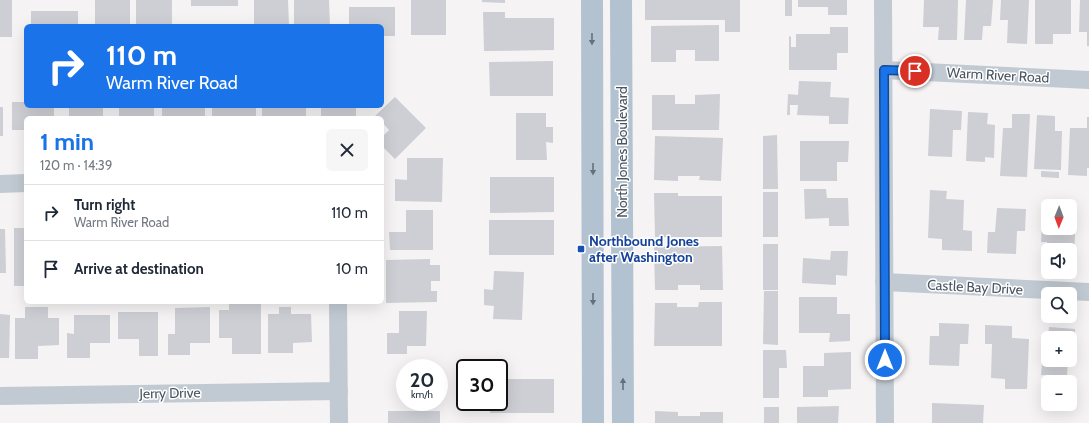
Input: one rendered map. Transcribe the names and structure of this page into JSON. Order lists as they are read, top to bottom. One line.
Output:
{"streets":{"main road":["North Jones Boulevard"],"street":["Warm River Road","Castle Bay Drive","Jerry Drive"]},"places":{"transit":["Northbound Jones after Washington"]},"north":"bottom","page":{"turn":["110 m","Warm River Road"],"heading":["1 min","120 m · 14:39"],"list":[{"name":"Turn right","note":"Warm River Road","value":"110 m"},{"name":"Arrive at destination","value":"10 m"}],"map_buttons":["+","−"],"speed":"20 km/h","limit":"30"}}
